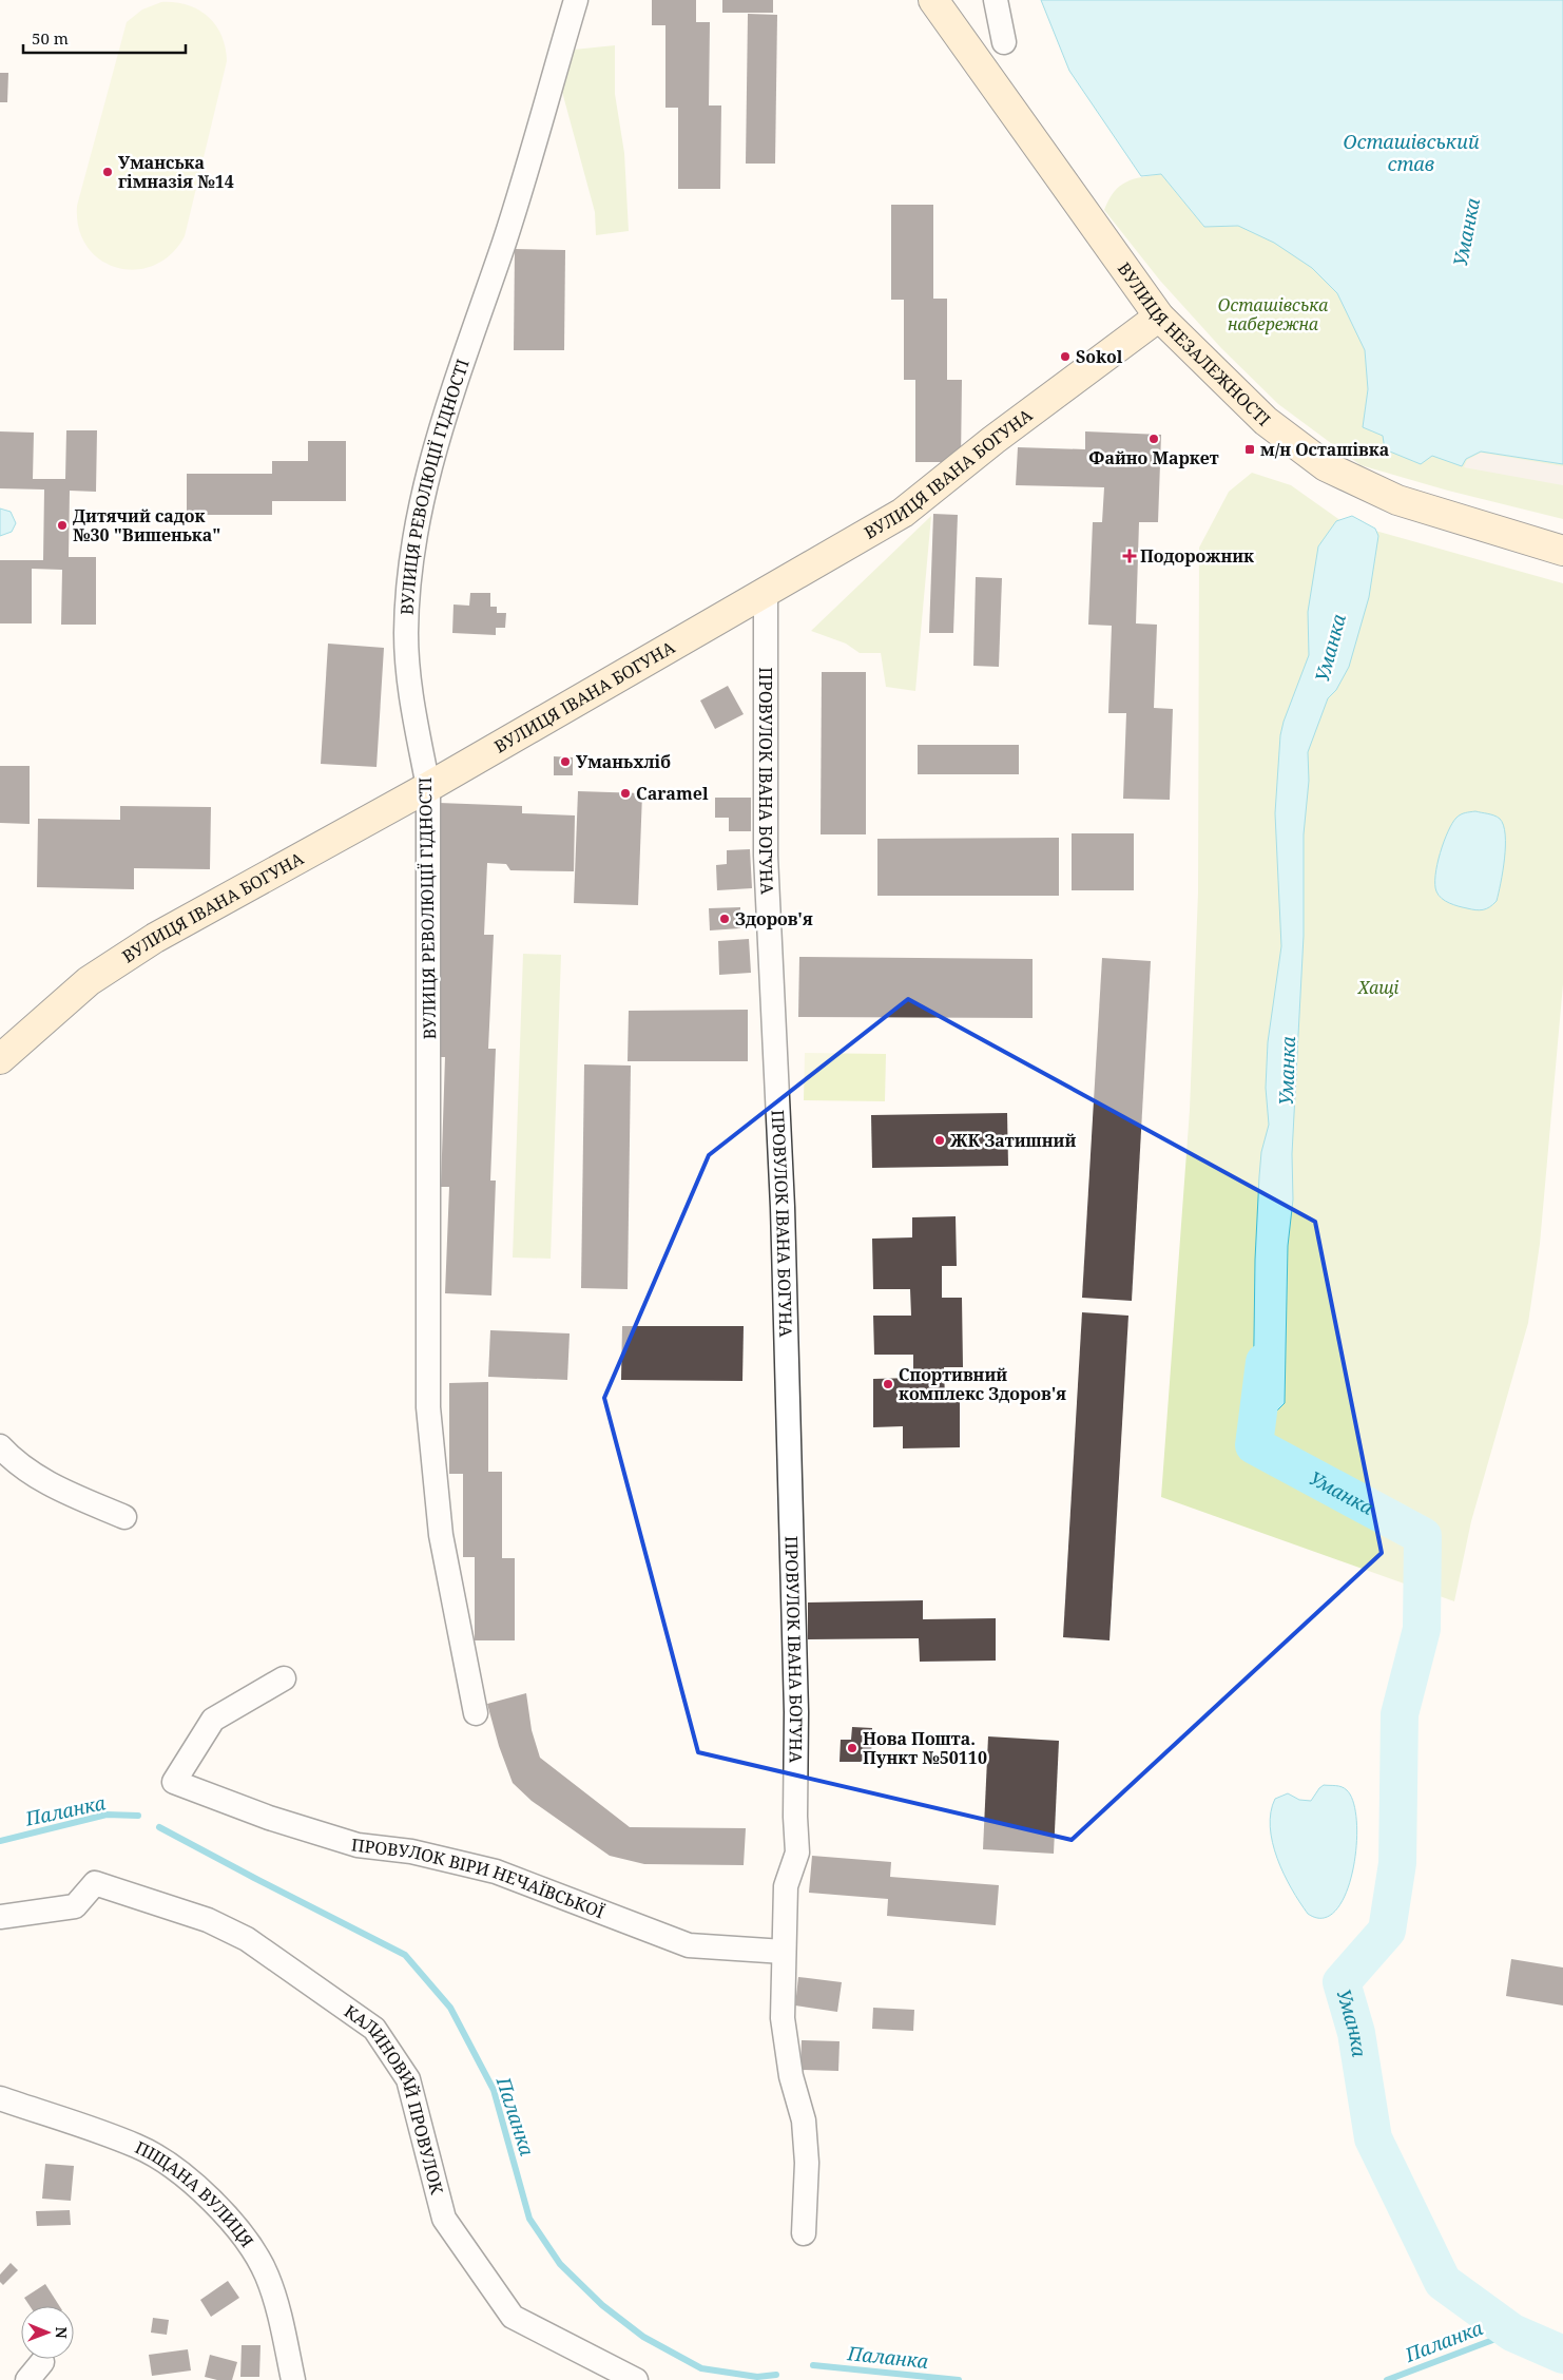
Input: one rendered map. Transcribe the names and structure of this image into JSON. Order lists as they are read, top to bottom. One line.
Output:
{"streets":{"main road":["ВУЛИЦЯ НЕЗАЛЕЖНОСТІ","ВУЛИЦЯ ІВАНА БОГУНА"],"street":["ВУЛИЦЯ РЕВОЛЮЦІЇ ГІДНОСТІ","ПРОВУЛОК ІВАНА БОГУНА","ПРОВУЛОК ВІРИ НЕЧАЇВСЬКОЇ","КАЛИНОВИЙ ПРОВУЛОК","ПІЩАНА ВУЛИЦЯ"]},"crossings":[["ВУЛИЦЯ НЕЗАЛЕЖНОСТІ","ВУЛИЦЯ ІВАНА БОГУНА"],["ВУЛИЦЯ ІВАНА БОГУНА","ВУЛИЦЯ РЕВОЛЮЦІЇ ГІДНОСТІ"],["ВУЛИЦЯ ІВАНА БОГУНА","ПРОВУЛОК ІВАНА БОГУНА"],["ПРОВУЛОК ІВАНА БОГУНА","ПРОВУЛОК ВІРИ НЕЧАЇВСЬКОЇ"]],"water":["Осташівський став","Уманка","Паланка"],"parks":["Осташівська набережна","Хащі"],"places":{"other":["Уманська гімназія №14","Sokol","Файно Маркет","Дитячий садок №30 \"Вишенька\"","Уманьхліб","Caramel","Здоров'я","ЖК Затишний","Спортивний комплекс Здоров'я","Нова Пошта. Пункт №50110"],"transit":["м/н Осташівка"],"health":["Подорожник"]},"scale_bar":"50 m","north":"right"}
